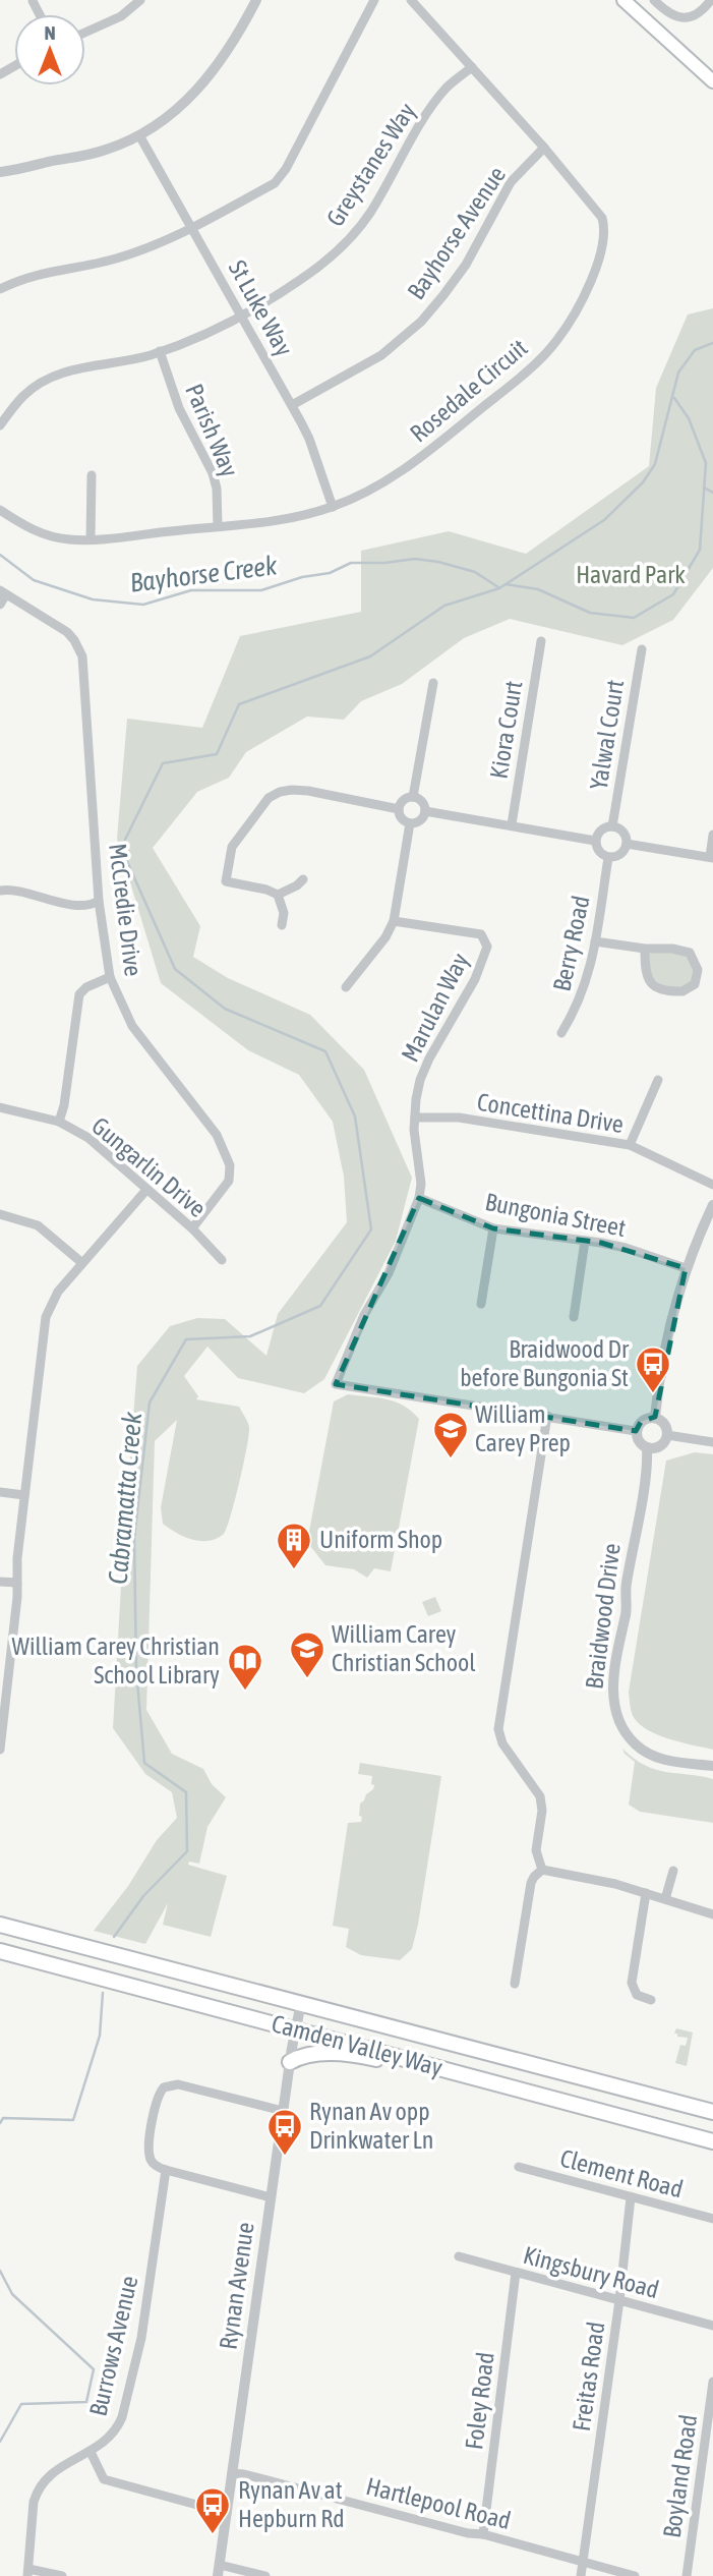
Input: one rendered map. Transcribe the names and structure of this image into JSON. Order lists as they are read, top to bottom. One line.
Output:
{"streets":{"main road":["Camden Valley Way"],"street":["Greystanes Way","Bayhorse Avenue","St Luke Way","Rosedale Circuit","Parish Way","Kiora Court","Yalwal Court","McCredie Drive","Berry Road","Marulan Way","Concettina Drive","Gungarlin Drive","Bungonia Street","Braidwood Drive","Clement Road","Kingsbury Road","Rynan Avenue","Burrows Avenue","Freitas Road","Foley Road","Boyland Road","Hartlepool Road"]},"crossings":[["Greystanes Way","St Luke Way"],["Greystanes Way","Rosedale Circuit"],["Greystanes Way","Parish Way"],["Bayhorse Avenue","St Luke Way"],["Bayhorse Avenue","Rosedale Circuit"],["St Luke Way","Rosedale Circuit"],["Rosedale Circuit","Parish Way"],["Yalwal Court","Berry Road"],["McCredie Drive","Gungarlin Drive"],["Marulan Way","Concettina Drive"],["Marulan Way","Bungonia Street"],["Camden Valley Way","Rynan Avenue"],["Clement Road","Freitas Road"],["Kingsbury Road","Freitas Road"],["Kingsbury Road","Foley Road"],["Rynan Avenue","Hartlepool Road"],["Freitas Road","Hartlepool Road"],["Foley Road","Hartlepool Road"]],"water":["Bayhorse Creek","Cabramatta Creek"],"parks":["Havard Park"],"places":{"bus stop":["Braidwood Dr before Bungonia St","Rynan Av opp Drinkwater Ln","Rynan Av at Hepburn Rd"],"school or university":["William Carey Prep","William Carey Christian School"],"building":["Uniform Shop"],"library":["William Carey Christian School Library"]},"north":"top"}
